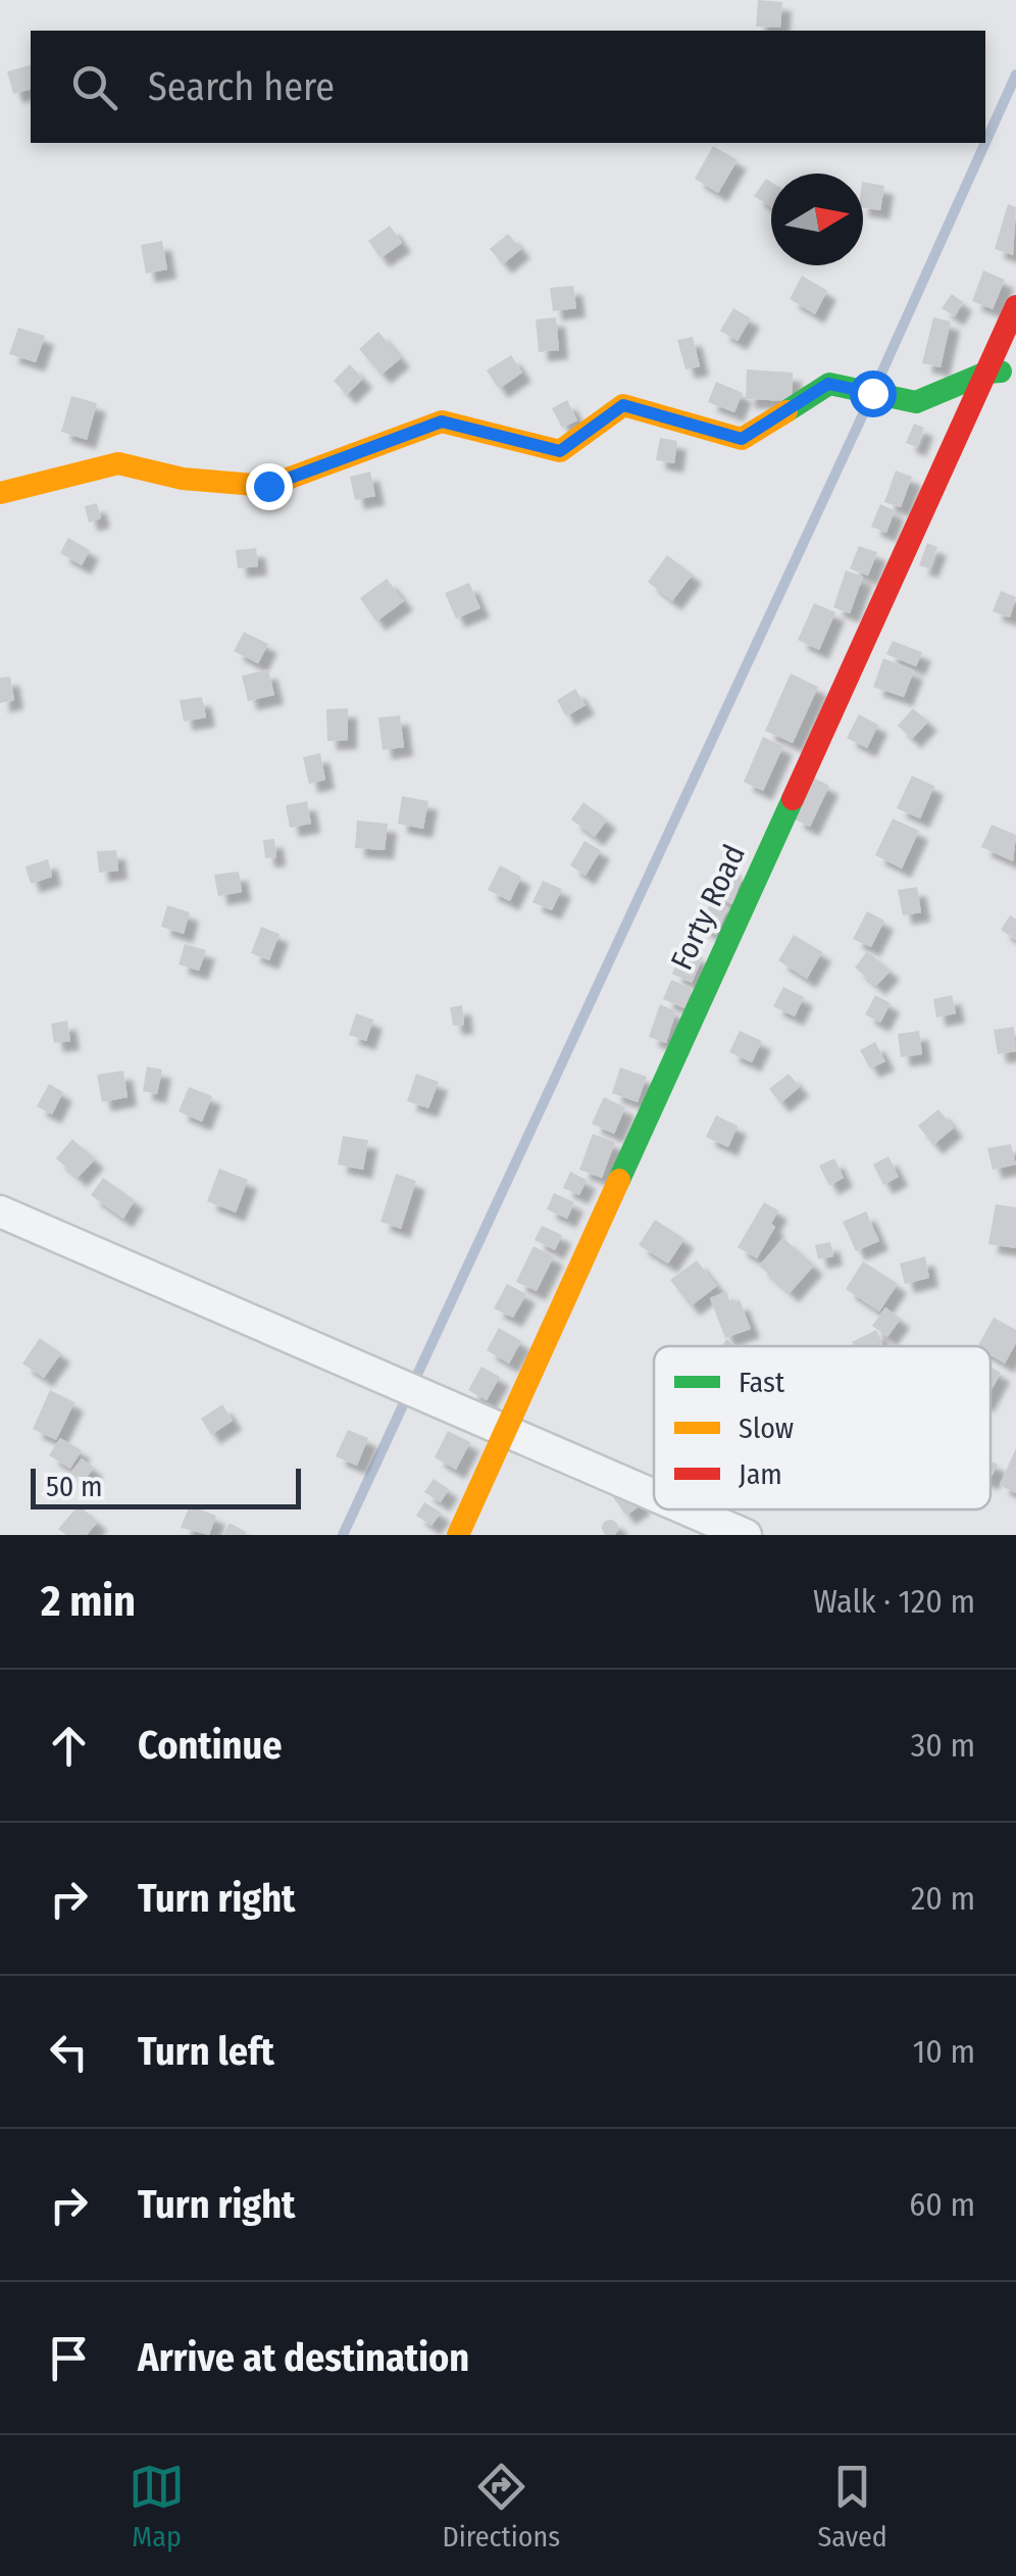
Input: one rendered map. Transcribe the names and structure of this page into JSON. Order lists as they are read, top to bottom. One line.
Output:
{"streets":{"street":["Forty Road"]},"legend":["Fast","Slow","Jam"],"scale_bar":"50 m","north":"right","page":{"search":"Search here","scale":"50 m","heading":["2 min","Walk · 120 m"],"list":[["Continue","30 m"],["Turn right","20 m"],["Turn left","10 m"],["Turn right","60 m"],"Arrive at destination"],"nav":["Map","Directions","Saved"]}}
